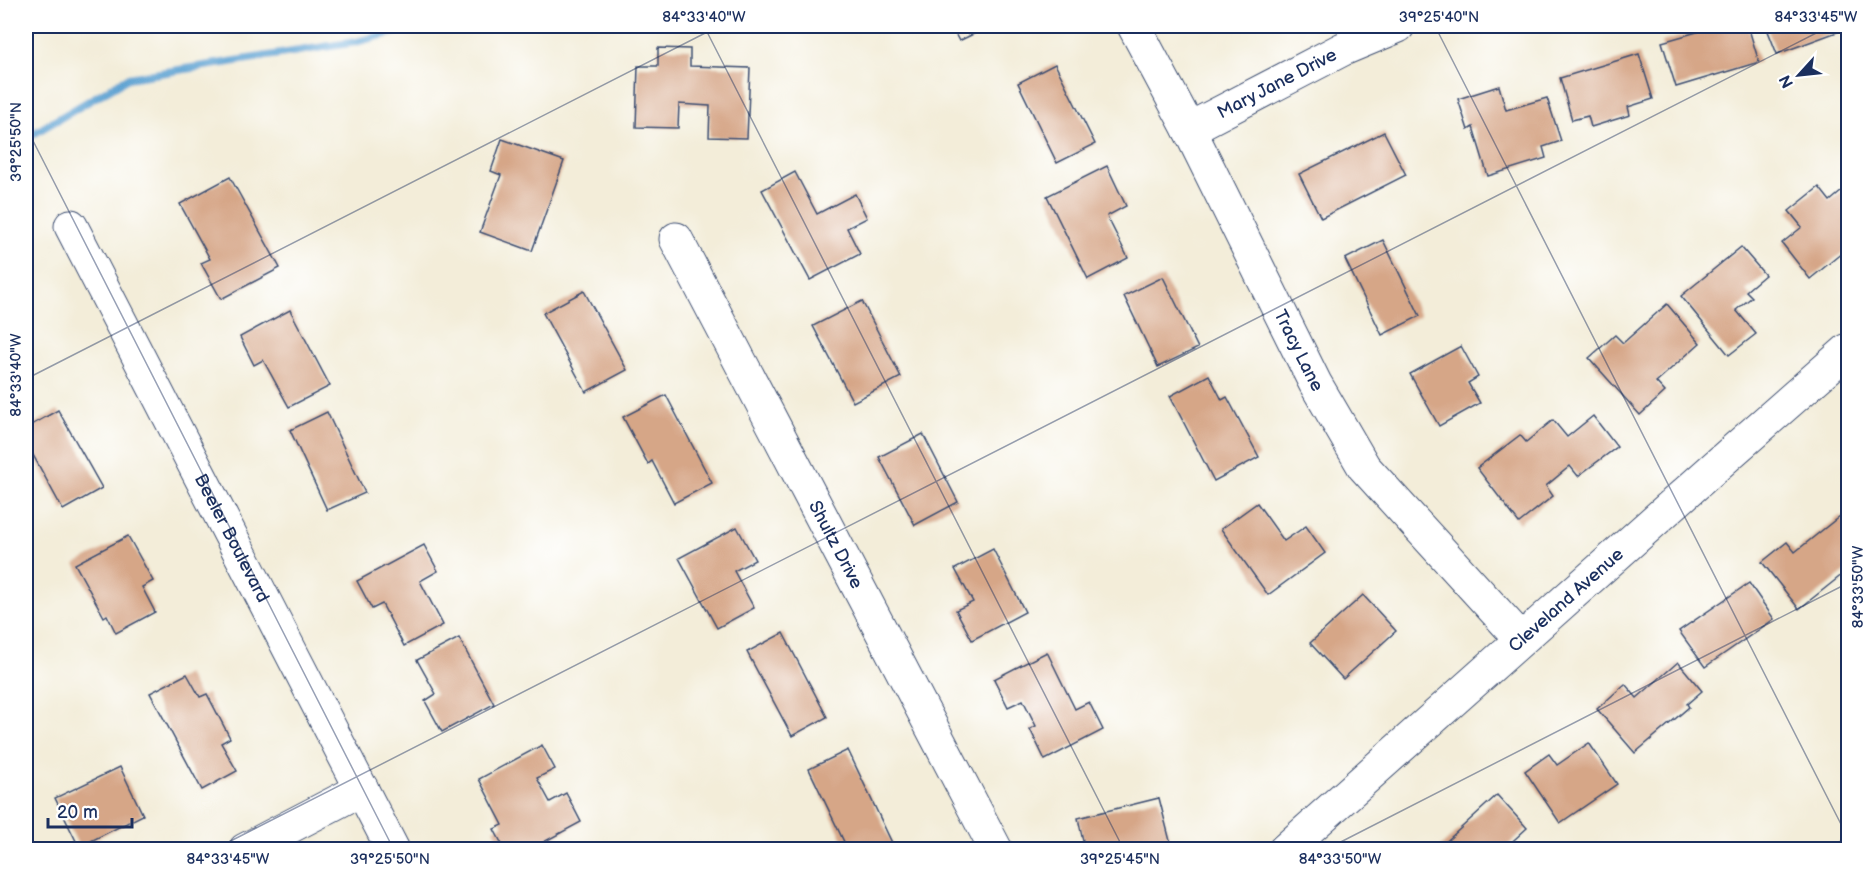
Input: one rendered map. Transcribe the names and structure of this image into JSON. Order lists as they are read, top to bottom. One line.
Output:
{"streets":{"street":["Mary Jane Drive","Tracy Lane","Beeler Boulevard","Shultz Drive","Cleveland Avenue"]},"crossings":[["Mary Jane Drive","Tracy Lane"],["Tracy Lane","Cleveland Avenue"]],"scale_bar":"20 m","north":"bottom left","coordinates":["84°33'40\"W","39°25'40\"N","84°33'45\"W","39°25'50\"N","84°33'50\"W","39°25'45\"N"]}
